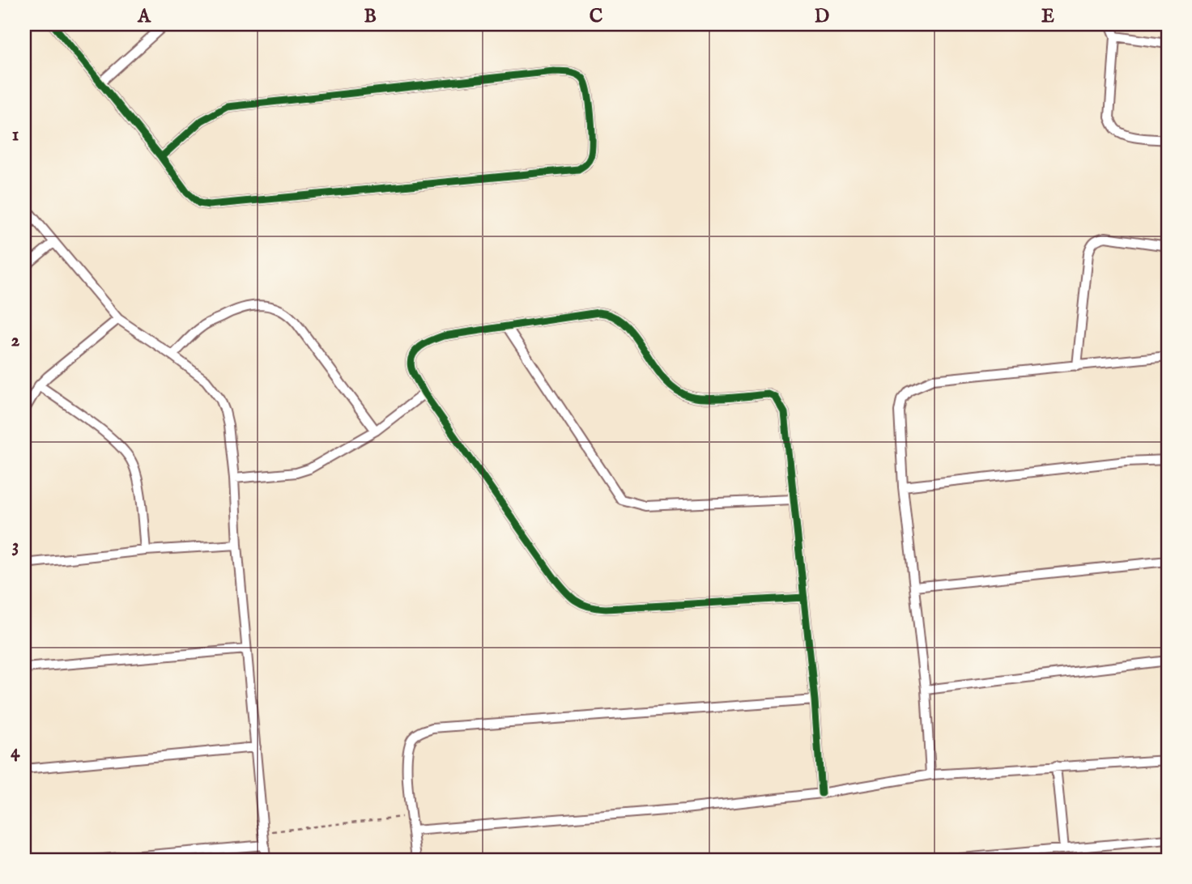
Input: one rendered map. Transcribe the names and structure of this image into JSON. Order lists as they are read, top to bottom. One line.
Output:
{"grid":{"columns":["A","B","C","D","E"],"rows":["1","2","3","4"]}}
